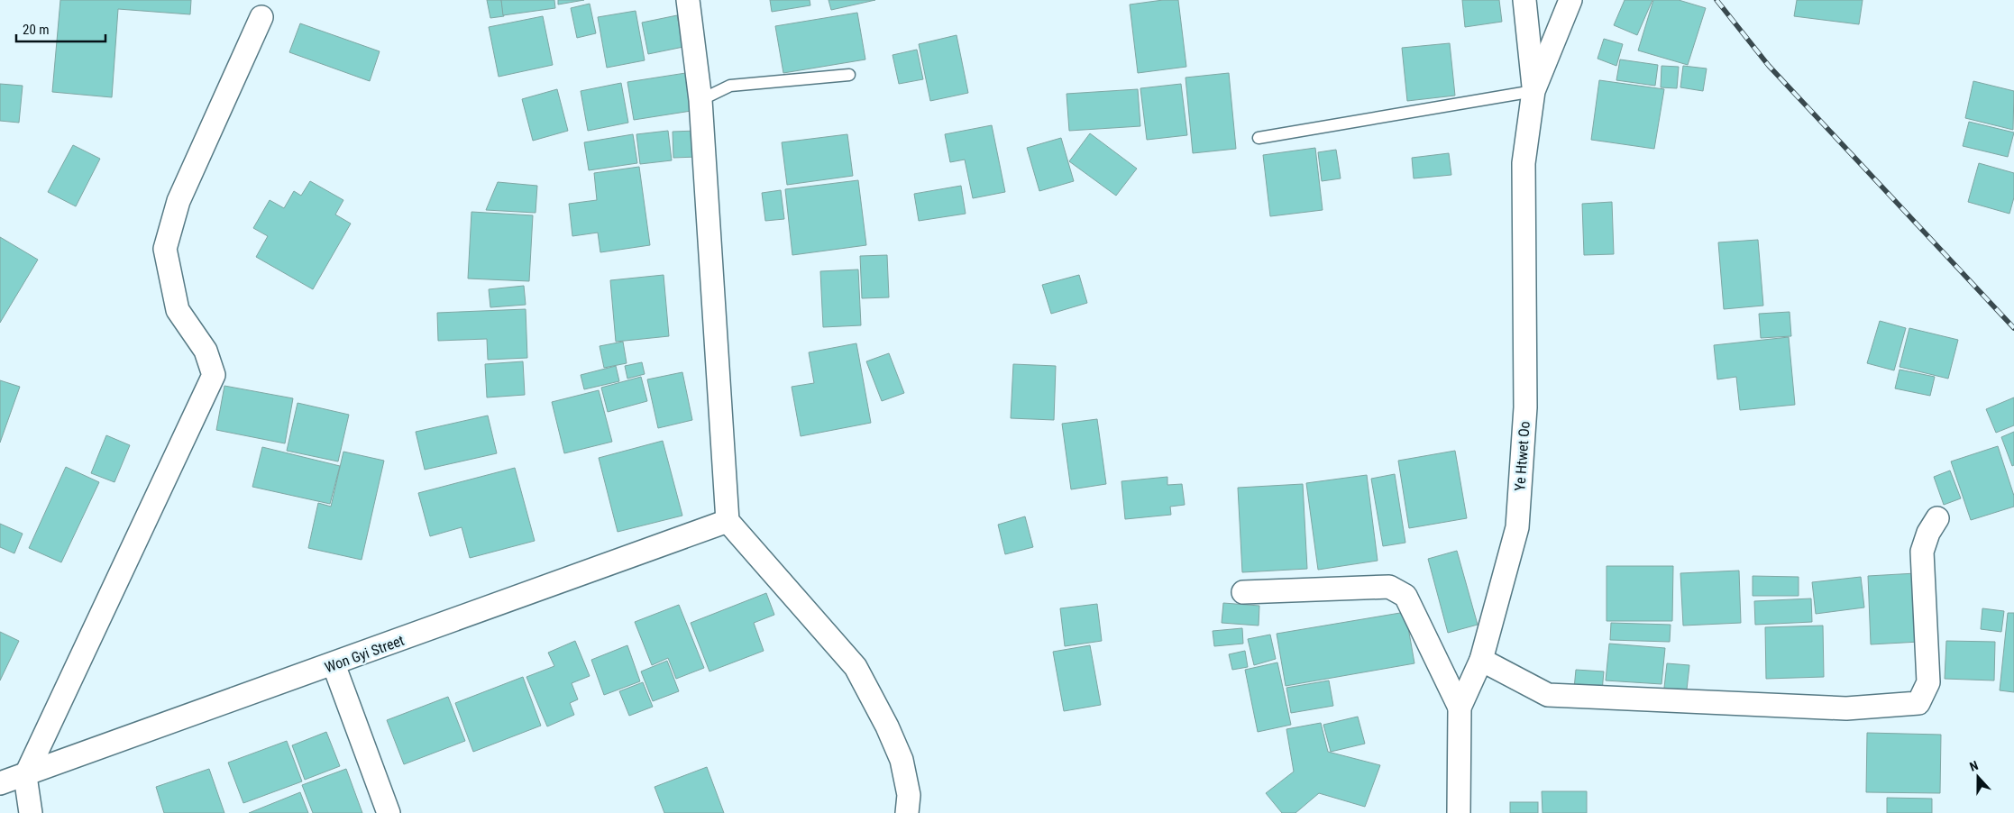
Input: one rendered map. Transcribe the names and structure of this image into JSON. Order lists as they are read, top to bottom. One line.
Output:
{"streets":{"street":["Ye Htwet Oo","Won Gyi Street"]},"scale_bar":"20 m","north":"top"}
